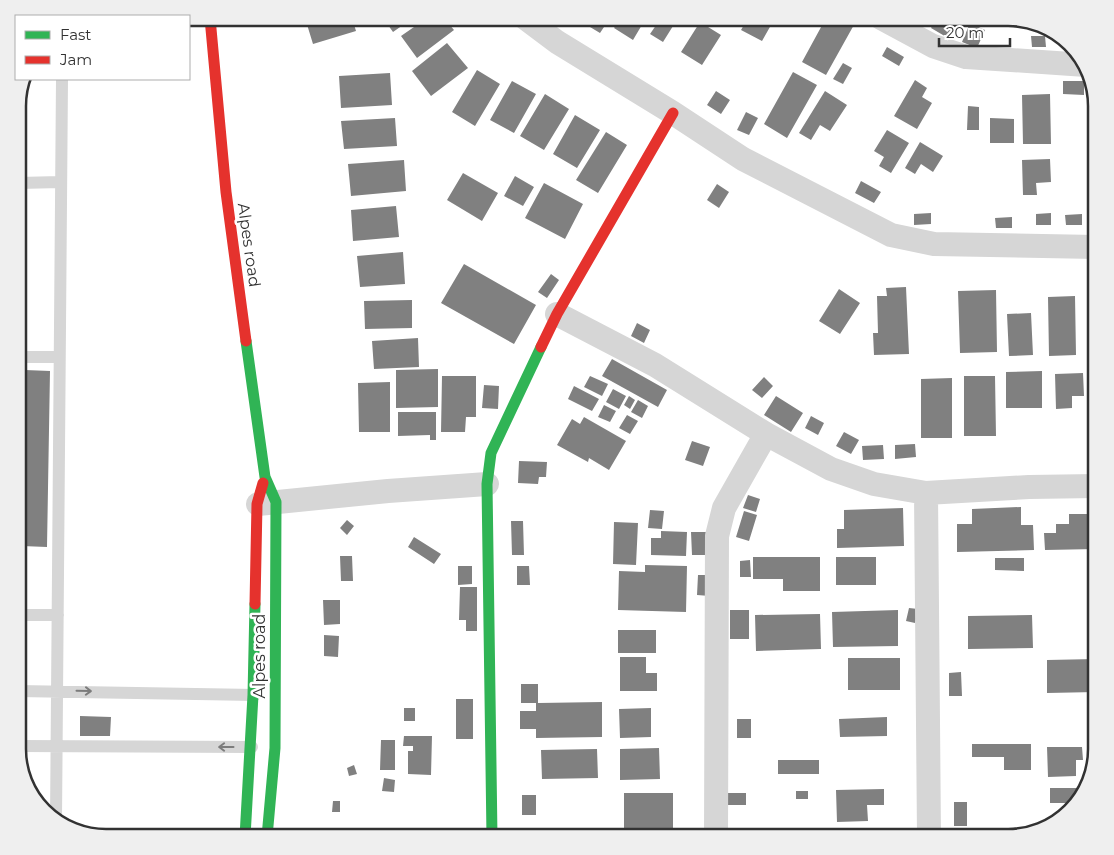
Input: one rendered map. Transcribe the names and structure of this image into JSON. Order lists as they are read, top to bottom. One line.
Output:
{"streets":{"street":["Alpes road"]},"legend":["Fast","Jam"],"scale_bar":"20 m"}
